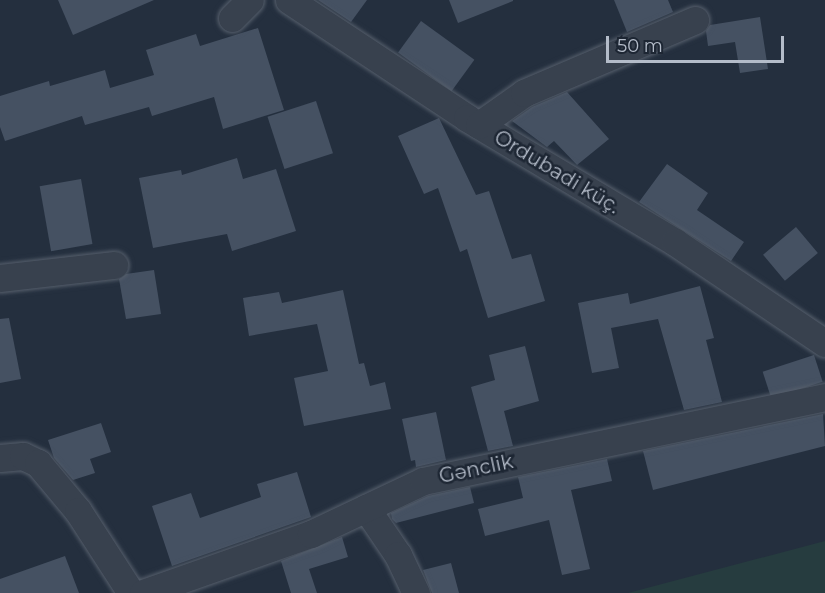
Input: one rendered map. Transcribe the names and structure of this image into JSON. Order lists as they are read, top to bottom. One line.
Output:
{"streets":{"street":["Ordubadi küç.","Gənclik"]},"scale_bar":"50 m"}
